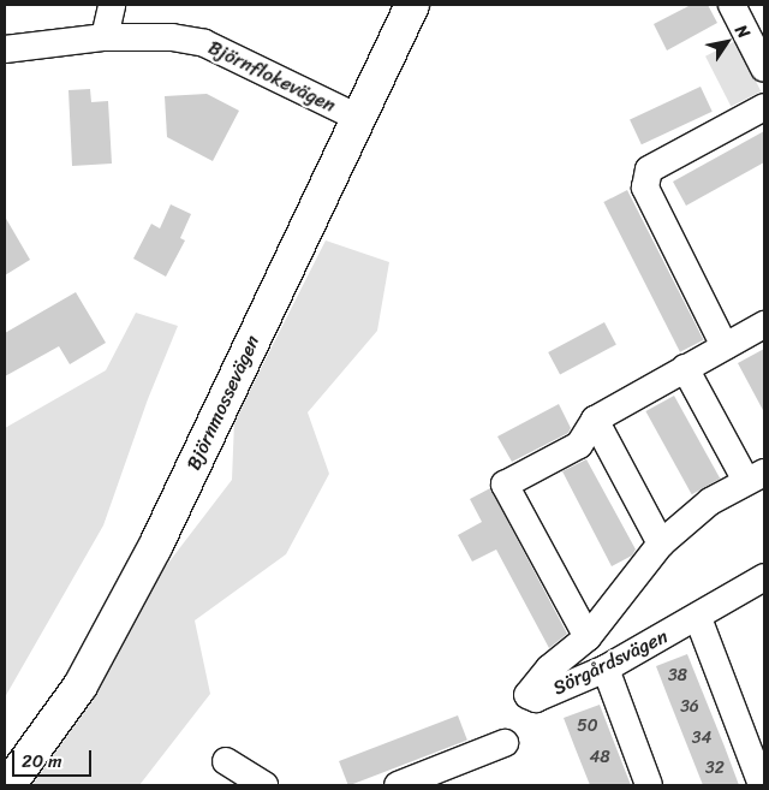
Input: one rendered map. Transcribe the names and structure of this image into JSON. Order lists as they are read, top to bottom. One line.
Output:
{"streets":{"street":["Björnflokevägen","Björnmossevägen","Sörgårdsvägen"]},"crossings":[["Björnflokevägen","Björnmossevägen"]],"house_numbers":["38","36","50","34","48","32"],"scale_bar":"20 m","north":"top right"}
